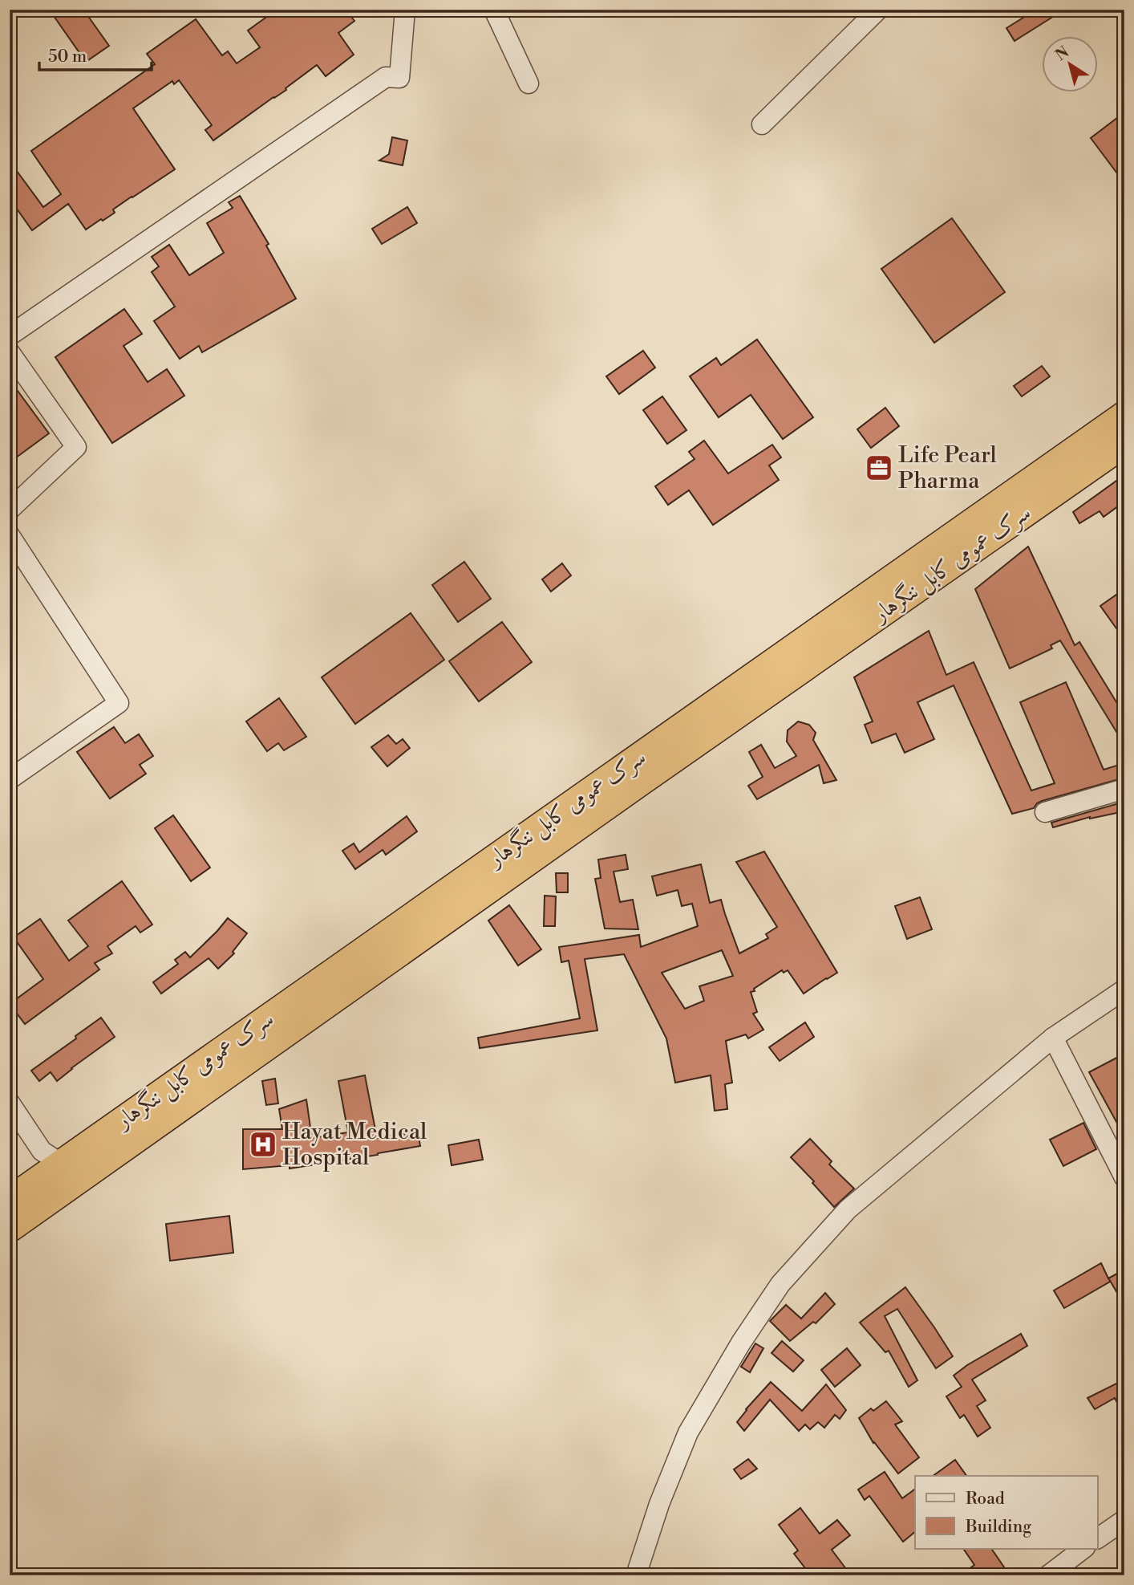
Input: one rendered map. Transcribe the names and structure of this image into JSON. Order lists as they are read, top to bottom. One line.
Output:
{"streets":{"highway":["سرک عمومی کابل ننگرهار"]},"places":{"office":["Life Pearl Pharma"],"hospital":["Hayat Medical Hospital"]},"legend":["Road","Building"],"scale_bar":"50 m","north":"top left"}
